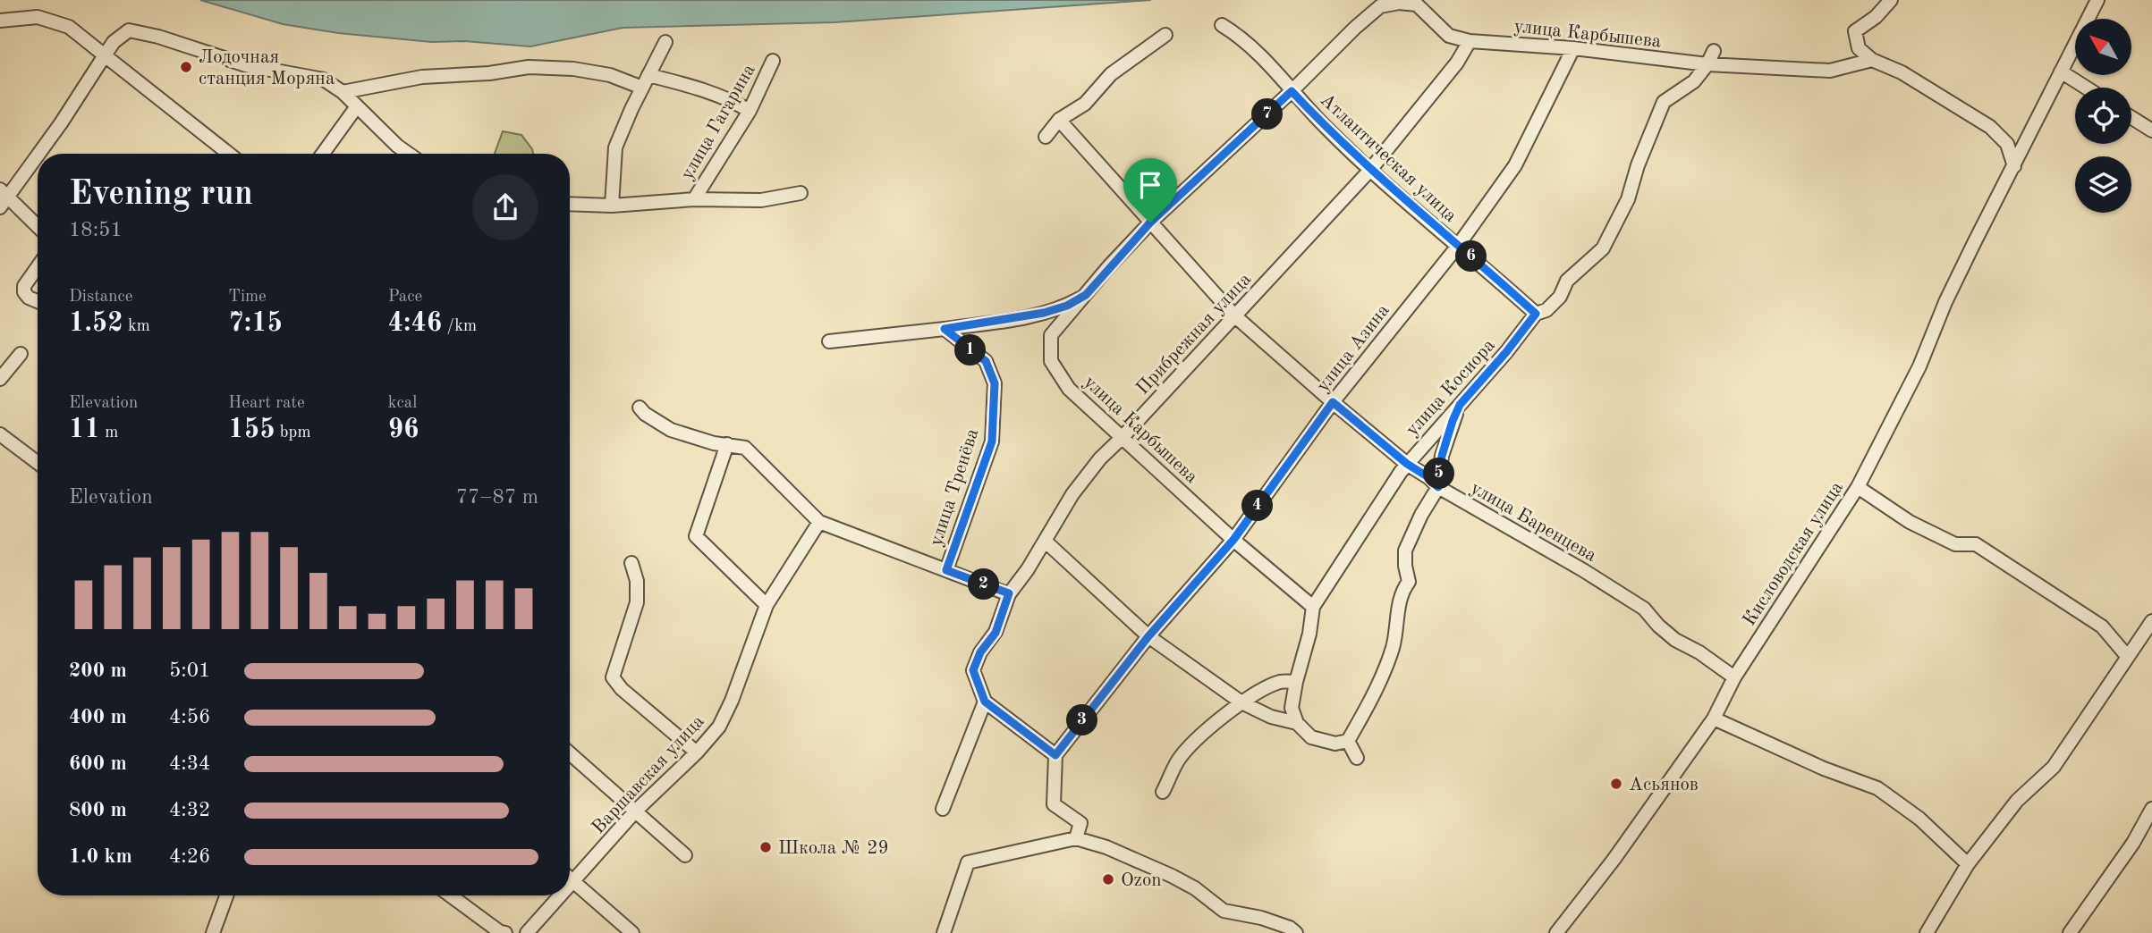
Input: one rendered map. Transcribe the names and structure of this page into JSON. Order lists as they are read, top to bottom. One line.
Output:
{"streets":{"street":["улица Карбышева","улица Гагарина","Атлантическая улица","Прибрежная улица","улица Азина","улица Косиора","улица Тренёва","улица Баренцева","Кисловодская улица","Варшавская улица"]},"crossings":[["улица Карбышева","Атлантическая улица"],["улица Карбышева","Прибрежная улица"],["улица Карбышева","улица Азина"],["улица Карбышева","улица Косиора"],["улица Карбышева","улица Баренцева"],["Атлантическая улица","Прибрежная улица"],["Атлантическая улица","улица Азина"],["Атлантическая улица","улица Косиора"],["Прибрежная улица","улица Баренцева"],["улица Азина","улица Баренцева"],["улица Косиора","улица Баренцева"],["улица Баренцева","Кисловодская улица"]],"places":["Лодочная станция Моряна","Асьянов","Школа № 29","Ozon"],"north":"top left","page":{"pins":["7","6","1","5","4","2","3"],"heading":["Evening run","18:51"],"stats":[["Distance","1.52 km"],["Time","7:15"],["Pace","4:46 /km"],["Elevation","11 m"],["Heart rate","155 bpm"],["kcal","96"]],"chart":["Elevation","77–87 m"],"list":[{"name":"200 m","note":"5:01"},{"name":"400 m","note":"4:56"},{"name":"600 m","note":"4:34"},{"name":"800 m","note":"4:32"},{"name":"1.0 km","note":"4:26"}]}}
